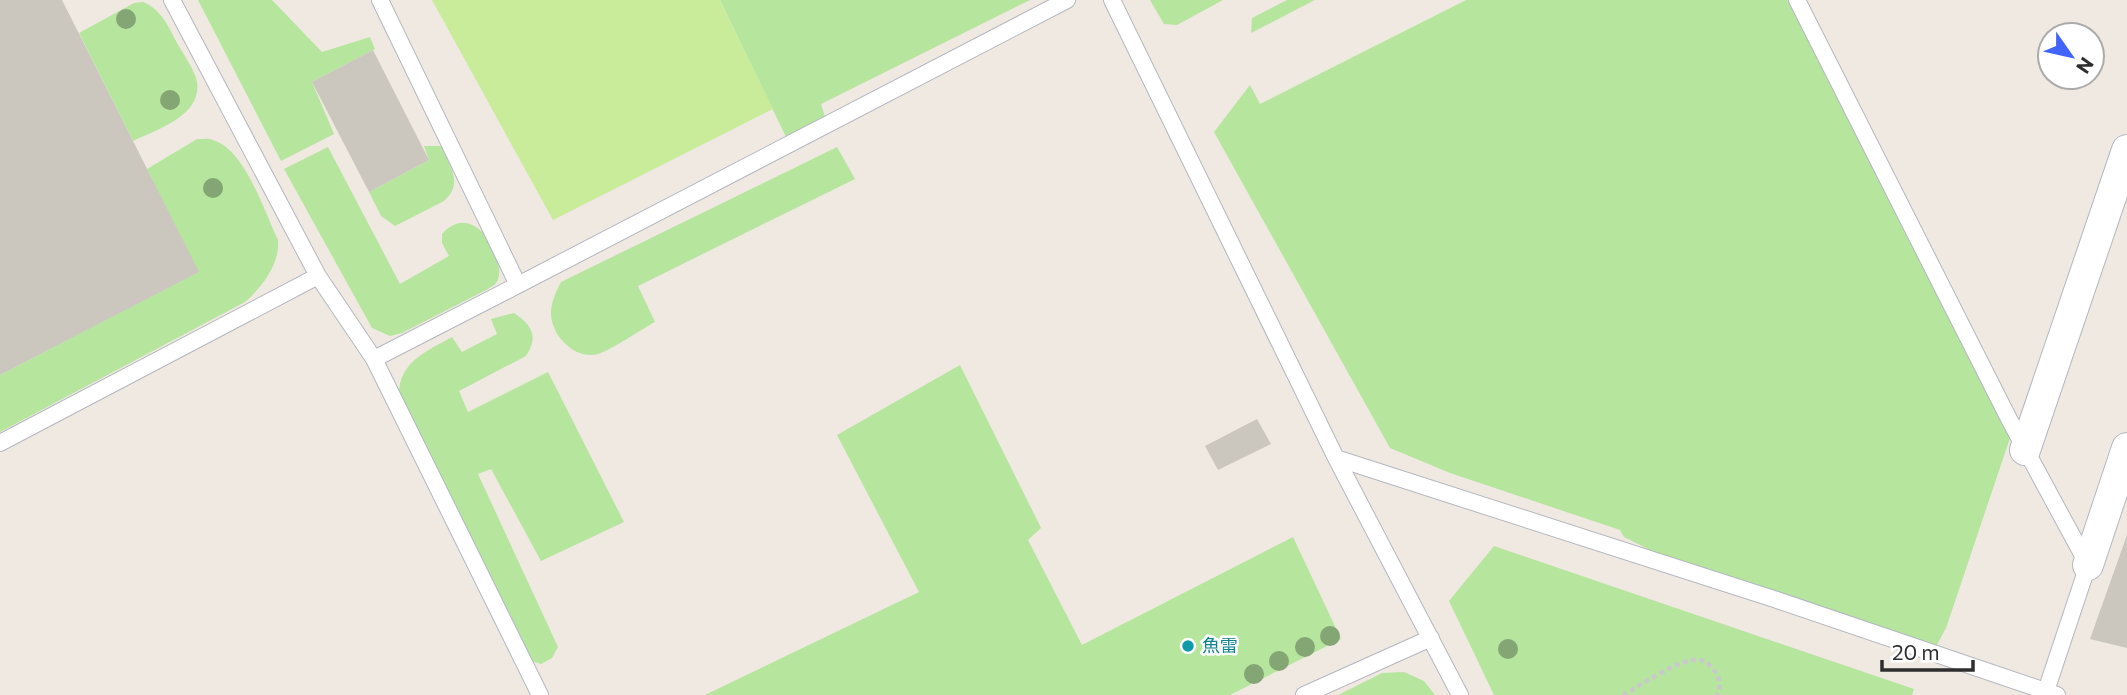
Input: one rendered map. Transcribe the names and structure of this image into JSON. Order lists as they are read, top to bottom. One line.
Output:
{"places":["魚雷"],"scale_bar":"20 m","north":"bottom right"}
